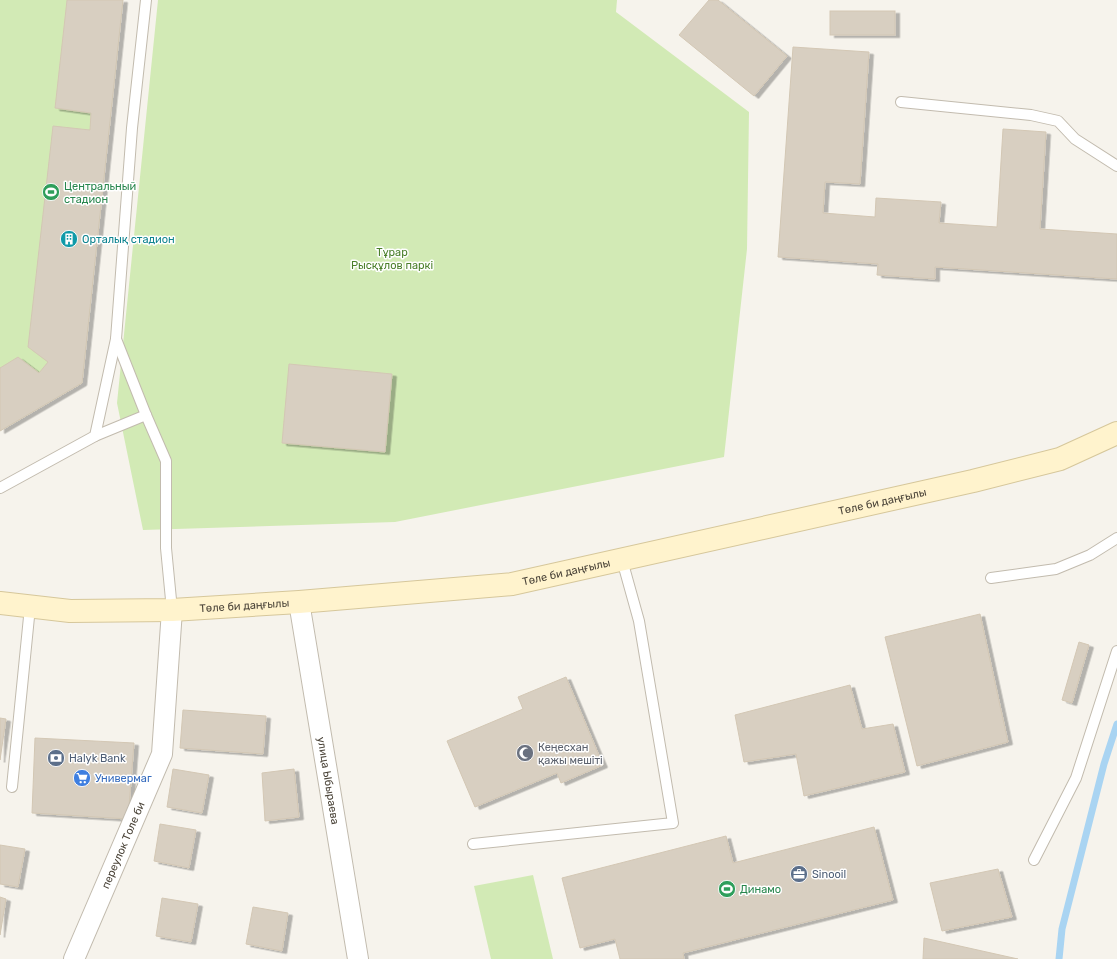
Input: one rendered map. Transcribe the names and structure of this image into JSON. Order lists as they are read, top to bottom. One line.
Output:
{"streets":{"street":["Төле би даңғылы","улица Ыбыраева","переулок Толе би"]},"crossings":[["Төле би даңғылы","улица Ыбыраева"],["Төле би даңғылы","переулок Толе би"]],"parks":["Тұрар Рысқұлов паркі"],"places":{"sports":["Центральный стадион","Динамо"],"building":["Орталық стадион"],"mosque":["Кеңесхан қажы мешіті"],"bank":["Halyk Bank"],"supermarket":["Универмаг"],"office":["Sinooil"]}}
